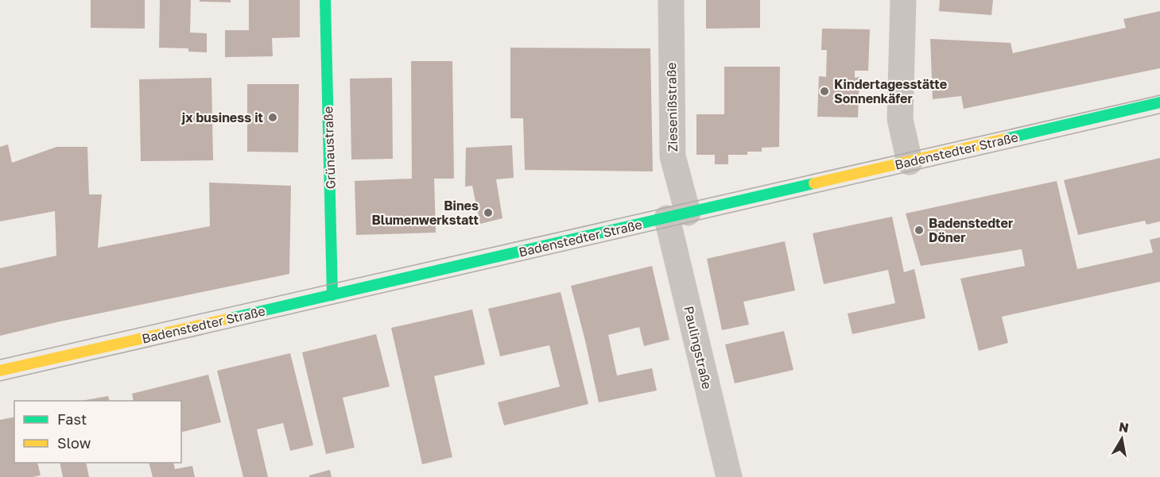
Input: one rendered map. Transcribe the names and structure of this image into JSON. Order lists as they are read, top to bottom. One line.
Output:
{"streets":{"street":["Ziesenißstraße","Grünaustraße","Badenstedter Straße","Paulingstraße"]},"crossings":[["Ziesenißstraße","Badenstedter Straße"],["Ziesenißstraße","Paulingstraße"],["Grünaustraße","Badenstedter Straße"],["Badenstedter Straße","Paulingstraße"]],"places":["Kindertagesstätte Sonnenkäfer","jx business it","Bines Blumenwerkstatt","Badenstedter Döner"],"legend":["Fast","Slow"],"north":"top"}
